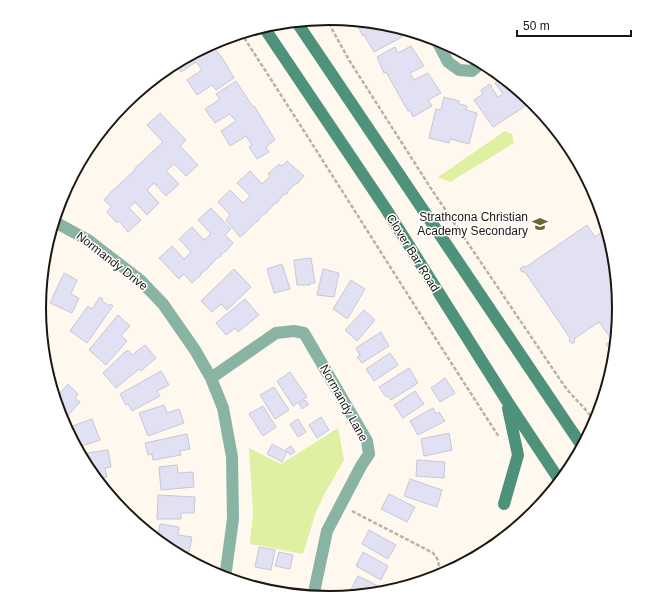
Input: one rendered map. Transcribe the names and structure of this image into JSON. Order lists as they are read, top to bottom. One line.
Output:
{"streets":{"main road":["Clover Bar Road"],"street":["Normandy Drive","Normandy Lane"]},"crossings":[["Normandy Drive","Normandy Lane"]],"places":{"school or university":["Strathcona Christian Academy Secondary"]},"scale_bar":"50 m"}
